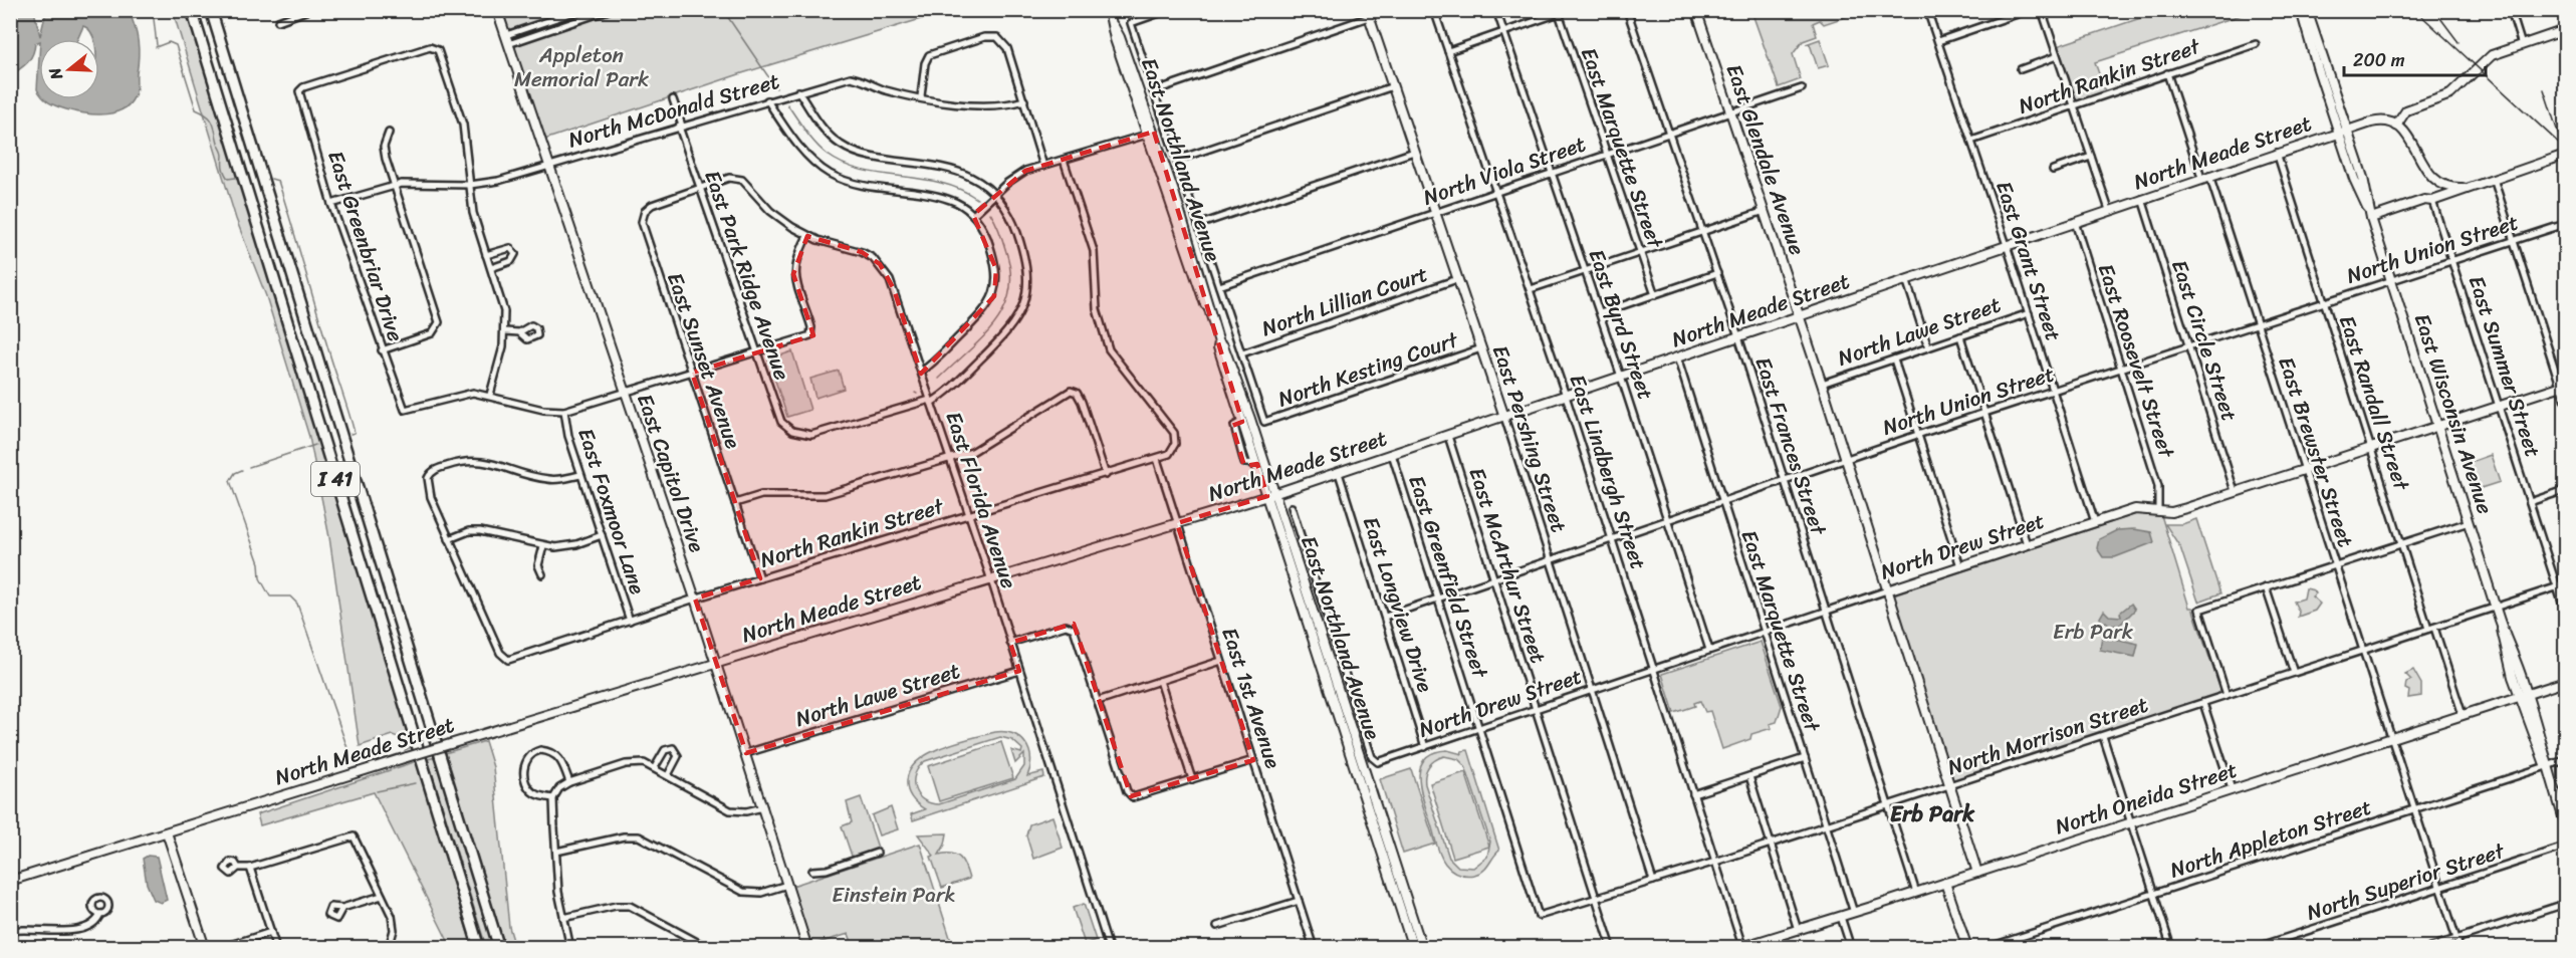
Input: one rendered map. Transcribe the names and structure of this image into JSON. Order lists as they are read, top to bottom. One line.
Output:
{"streets":{"highway":["I 41"],"main road":["North Meade Street","East Northland Avenue","East Glendale Avenue","East Wisconsin Avenue","East Pershing Street","East Capitol Drive","North Drew Street","North Oneida Street"],"street":["North Rankin Street","North McDonald Street","East Marquette Street","North Viola Street","East Greenbriar Drive","North Union Street","East Grant Street","East Park Ridge Avenue","North Lillian Court","East Byrd Street","North Lawe Street","East Circle Street","East Sunset Avenue","East Roosevelt Street","East Summer Street","North Kesting Court","East Randall Street","East Frances Street","East Brewster Street","East Lindbergh Street","East Florida Avenue","East Foxmoor Lane","East McArthur Street","East Greenfield Street","East Longview Drive","East 1st Avenue","North Morrison Street","North Appleton Street","North Superior Street"]},"crossings":[["North Rankin Street","East Grant Street"],["North Rankin Street","East Sunset Avenue"],["North Rankin Street","East Brewster Street"],["North Rankin Street","East Capitol Drive"],["North Rankin Street","East Florida Avenue"],["North Rankin Street","East Foxmoor Lane"],["North Rankin Street","East 1st Avenue"],["North McDonald Street","East Greenbriar Drive"],["North McDonald Street","East Park Ridge Avenue"],["North McDonald Street","East Capitol Drive"],["East Marquette Street","North Meade Street"],["East Marquette Street","North Viola Street"],["East Marquette Street","North Union Street"],["East Marquette Street","North Drew Street"],["East Marquette Street","North Morrison Street"],["East Marquette Street","North Oneida Street"],["North Meade Street","East Northland Avenue"],["North Meade Street","East Glendale Avenue"],["North Meade Street","East Grant Street"],["North Meade Street","East Byrd Street"],["North Meade Street","East Circle Street"],["North Meade Street","East Roosevelt Street"],["North Meade Street","East Randall Street"],["North Meade Street","East Wisconsin Avenue"],["North Meade Street","East Pershing Street"],["North Meade Street","East Frances Street"],["North Meade Street","East Brewster Street"],["North Meade Street","East Lindbergh Street"],["North Meade Street","East Capitol Drive"],["North Meade Street","East Florida Avenue"],["North Meade Street","East McArthur Street"],["North Meade Street","East Greenfield Street"],["North Meade Street","East Longview Drive"],["North Meade Street","East 1st Avenue"],["East Glendale Avenue","North Viola Street"],["East Glendale Avenue","North Union Street"],["East Glendale Avenue","North Lawe Street"],["East Glendale Avenue","North Drew Street"],["East Glendale Avenue","North Morrison Street"],["East Glendale Avenue","North Oneida Street"],["North Viola Street","East Byrd Street"],["North Viola Street","East Pershing Street"],["North Viola Street","East Frances Street"],["North Viola Street","East Lindbergh Street"],["North Union Street","East Grant Street"],["North Union Street","East Byrd Street"],["North Union Street","East Circle Street"],["North Union Street","East Roosevelt Street"],["North Union Street","East Summer Street"],["North Union Street","East Randall Street"],["North Union Street","East Wisconsin Avenue"],["North Union Street","East Pershing Street"],["North Union Street","East Frances Street"],["North Union Street","East Brewster Street"],["North Union Street","East Lindbergh Street"],["North Union Street","East McArthur Street"],["North Union Street","East Greenfield Street"],["North Union Street","East Longview Drive"],["East Grant Street","North Lawe Street"],["East Grant Street","North Drew Street"],["East Park Ridge Avenue","East Sunset Avenue"],["East Park Ridge Avenue","East Florida Avenue"],["North Lillian Court","North Kesting Court"],["North Lillian Court","East Pershing Street"],["East Byrd Street","North Drew Street"],["North Lawe Street","East Capitol Drive"],["North Lawe Street","East Florida Avenue"],["East Circle Street","North Drew Street"],["East Sunset Avenue","East Florida Avenue"],["East Roosevelt Street","North Drew Street"],["East Summer Street","North Drew Street"],["East Summer Street","North Morrison Street"],["North Kesting Court","East Pershing Street"],["East Randall Street","North Drew Street"],["East Randall Street","North Morrison Street"],["East Randall Street","North Oneida Street"],["East Wisconsin Avenue","North Drew Street"],["East Wisconsin Avenue","North Morrison Street"],["East Wisconsin Avenue","North Oneida Street"],["East Wisconsin Avenue","North Appleton Street"],["East Pershing Street","North Drew Street"],["East Pershing Street","North Morrison Street"],["East Frances Street","North Drew Street"],["East Frances Street","North Morrison Street"],["East Frances Street","North Oneida Street"],["East Brewster Street","North Drew Street"],["East Brewster Street","North Morrison Street"],["East Brewster Street","North Oneida Street"],["East Brewster Street","North Appleton Street"],["East Brewster Street","North Superior Street"],["East Lindbergh Street","North Drew Street"],["East Lindbergh Street","North Morrison Street"],["East Lindbergh Street","North Oneida Street"],["North Drew Street","East McArthur Street"],["North Drew Street","East Greenfield Street"],["North Drew Street","East Longview Drive"],["East McArthur Street","North Morrison Street"],["East Greenfield Street","North Morrison Street"]],"districts":["Erb Park"],"parks":["Appleton Memorial Park","Erb Park","Einstein Park"],"scale_bar":"200 m","north":"left"}
